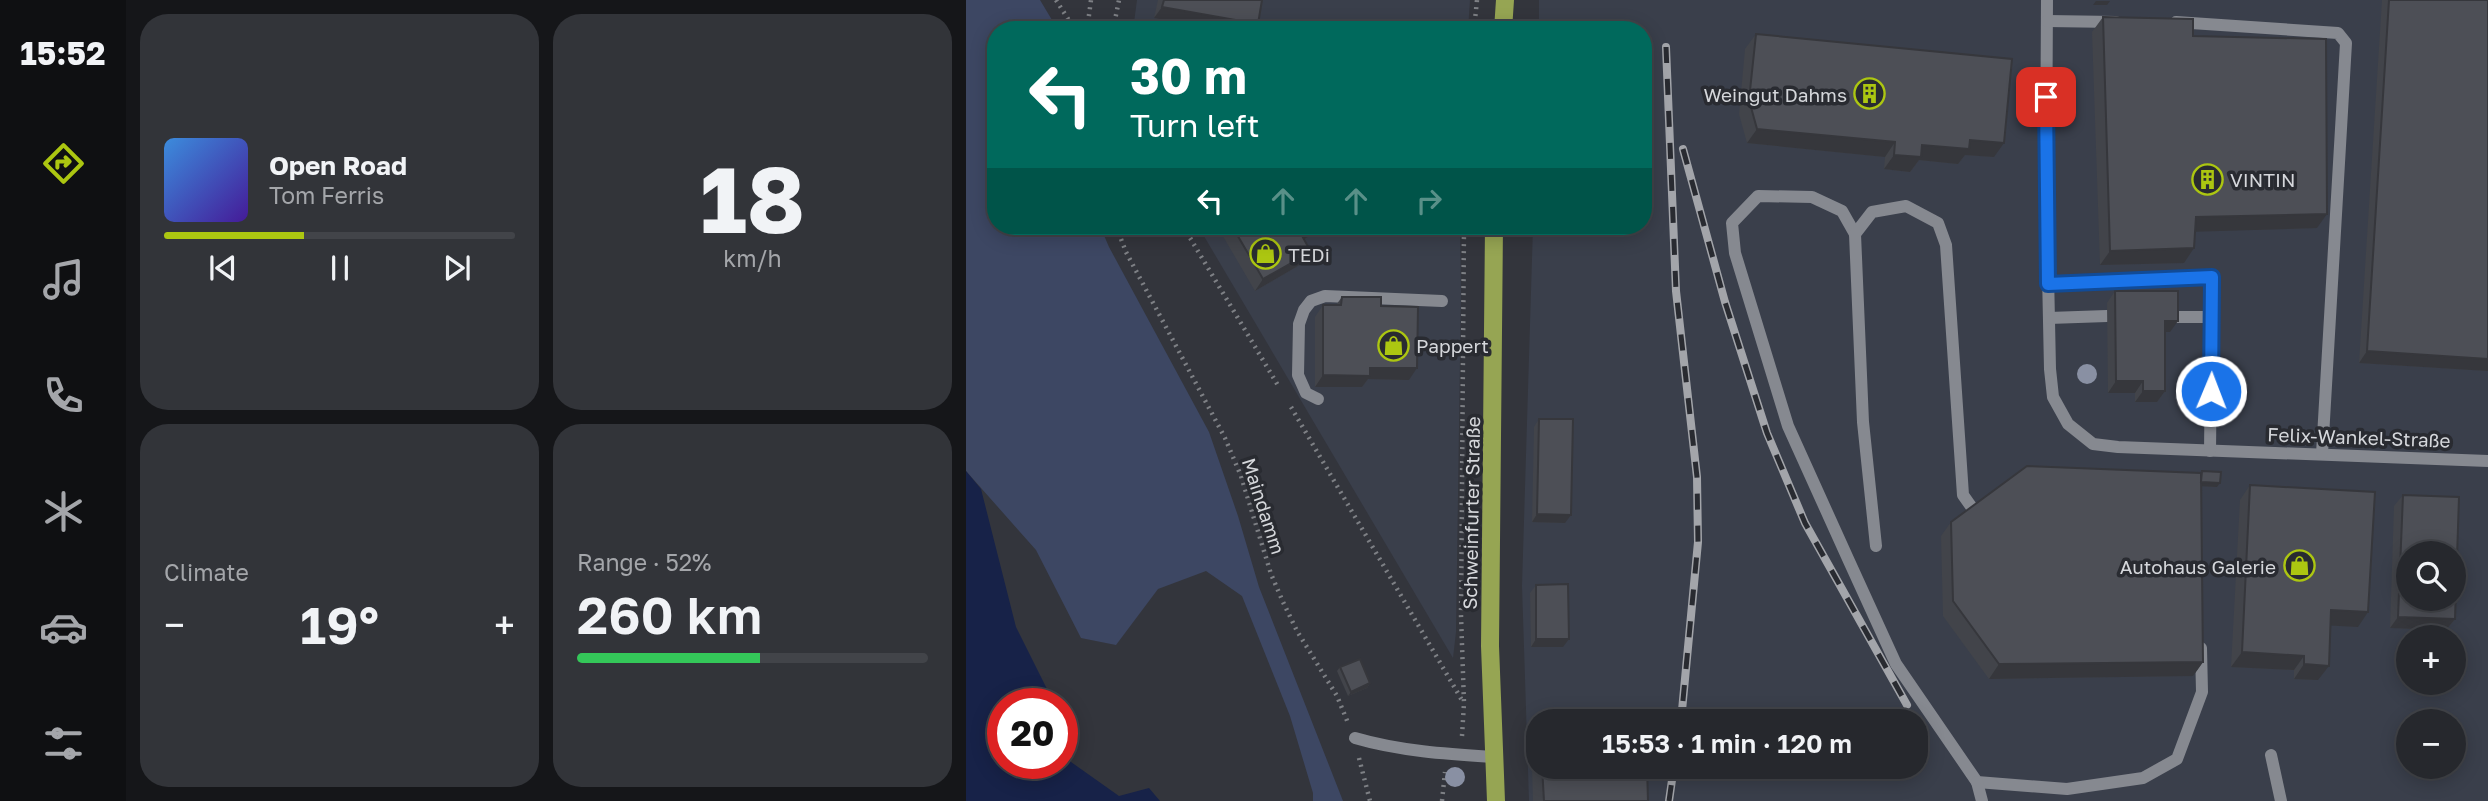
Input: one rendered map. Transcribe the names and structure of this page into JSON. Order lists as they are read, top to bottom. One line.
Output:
{"streets":{"main road":["Schweinfurter Straße"],"street":["Felix-Wankel-Straße"],"path":["Maindamm"]},"places":{"building":["Weingut Dahms","VINTIN"],"shop":["TEDi","Pappert","Autohaus Galerie"]},"page":{"tabs":"15:52","tile":[["18","km/h"],"Climate",["Range · 52%","260 km"]],"turn":["30 m","Turn left"],"song":["Open Road","Tom Ferris"],"map_buttons":["+","−"],"heat":["−","19°","+"],"limit":"20","trip":"15:53 · 1 min · 120 m"}}
